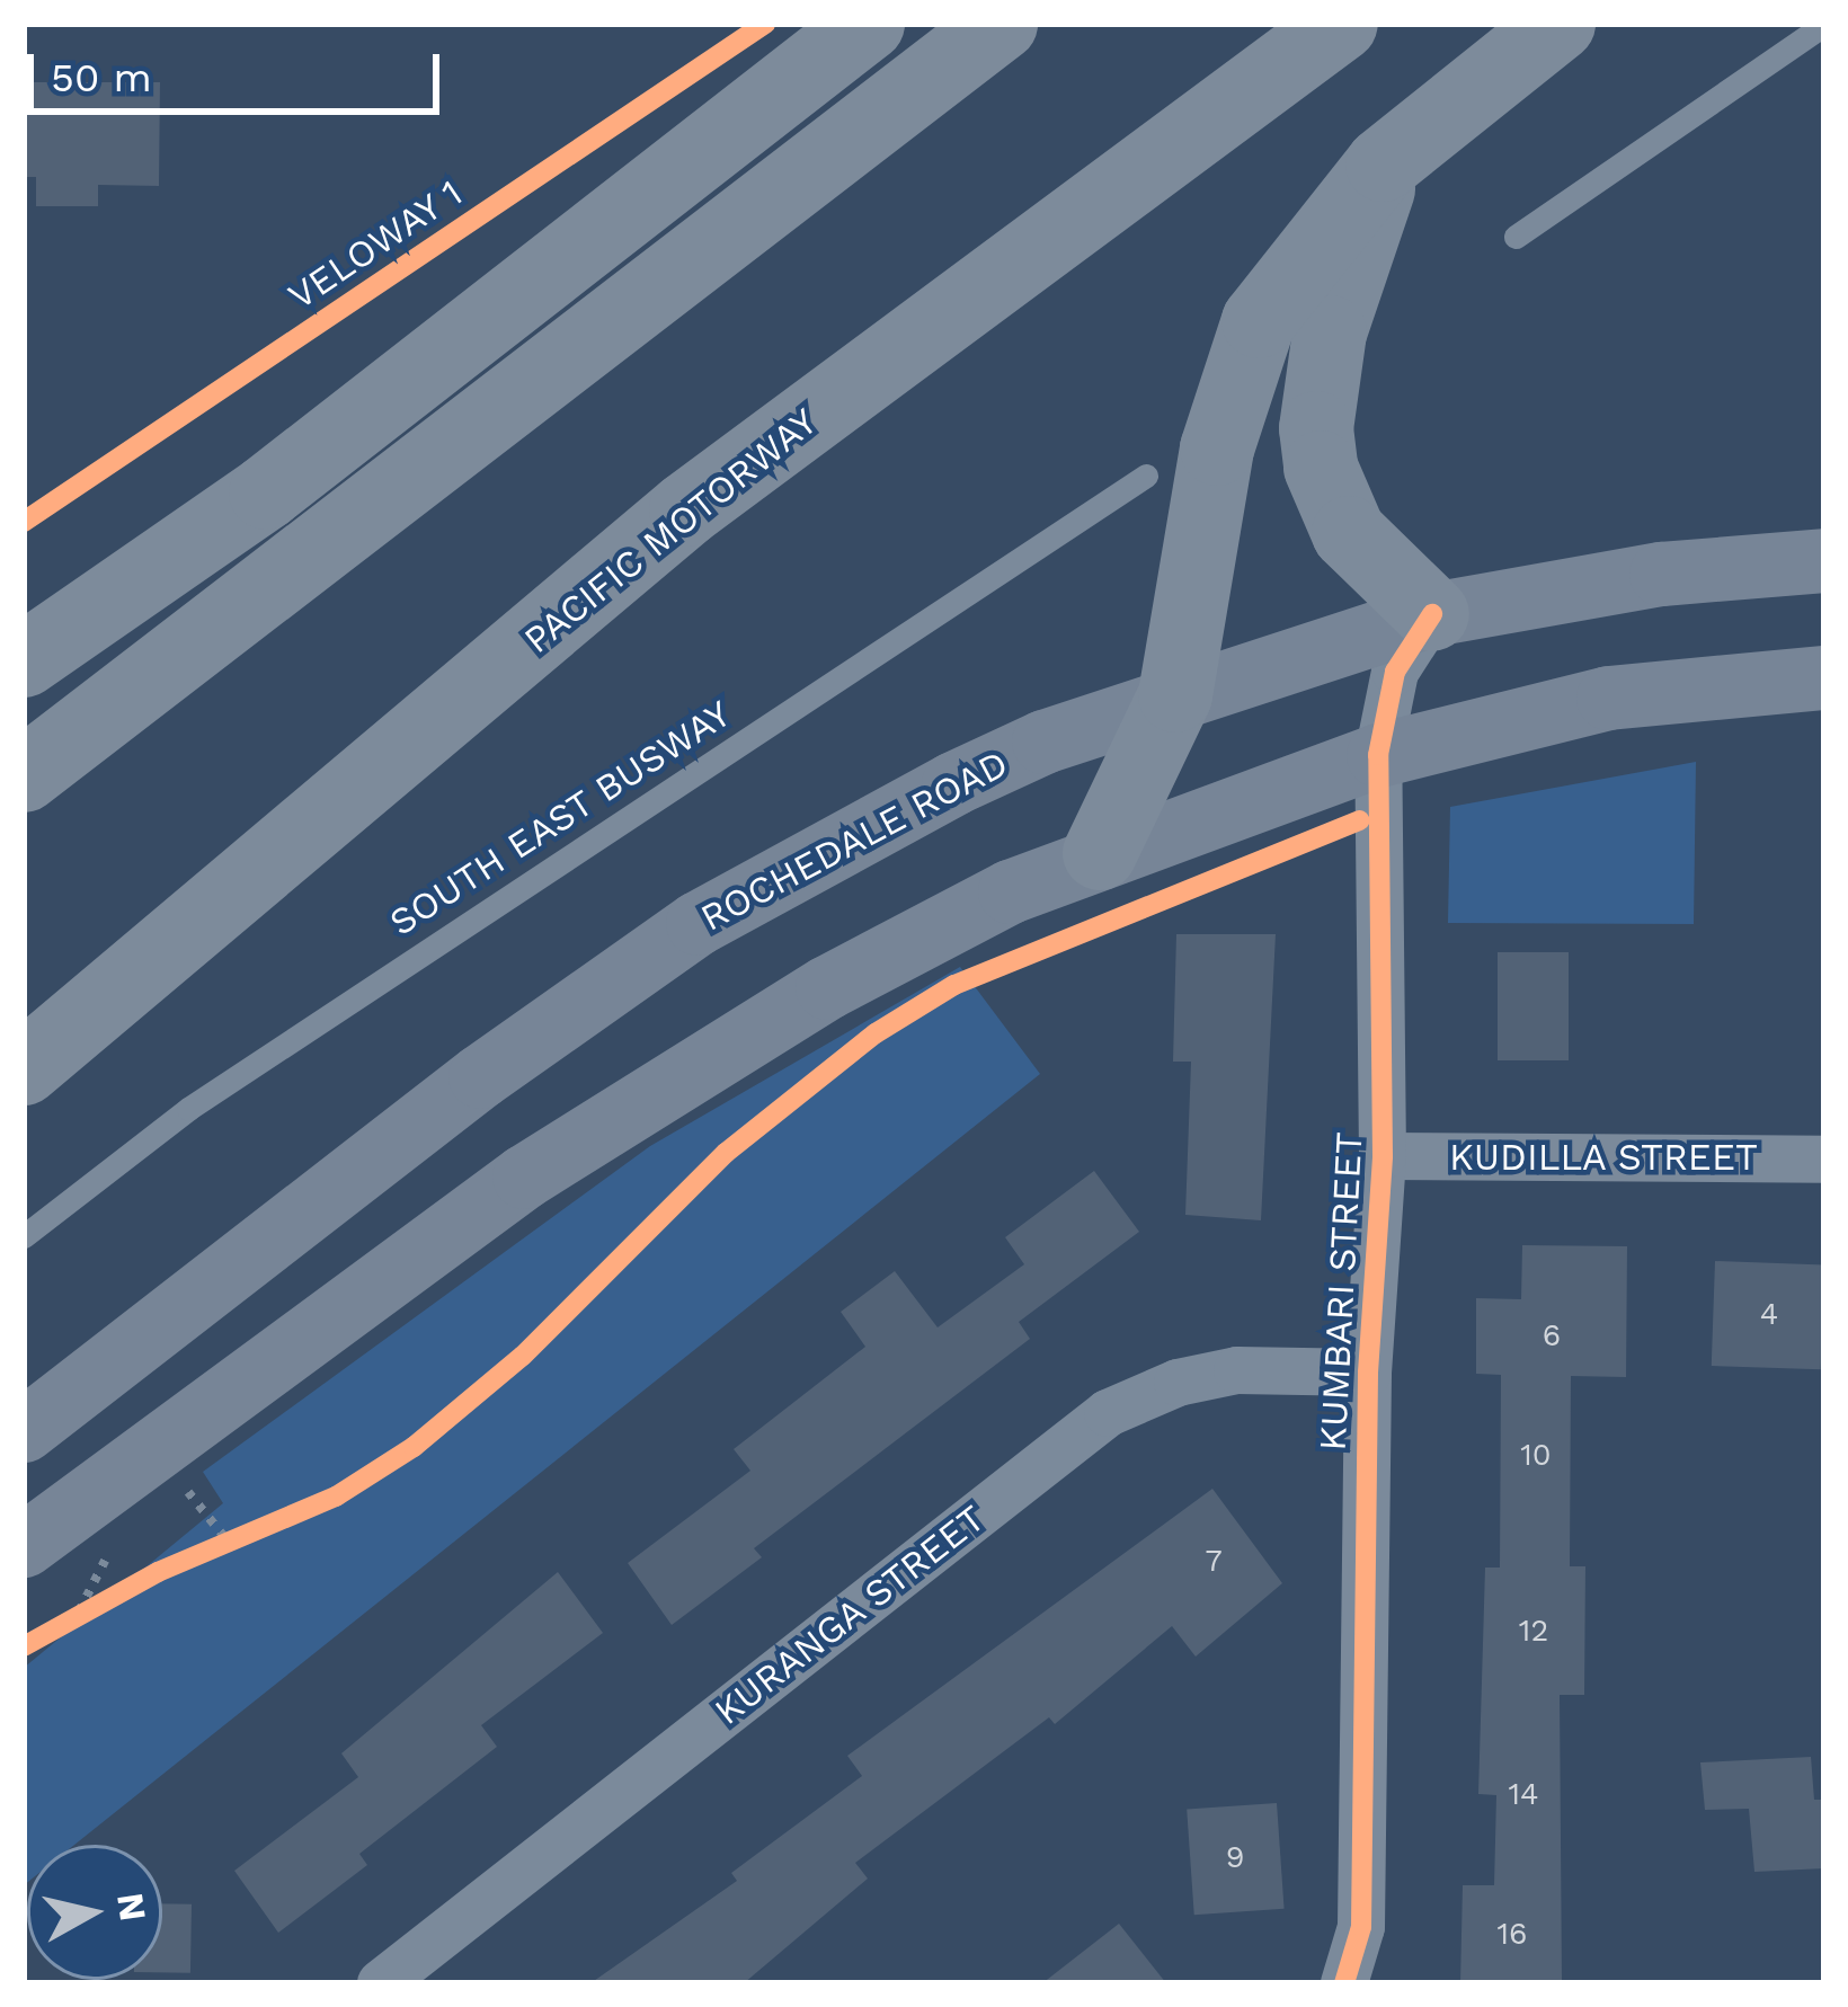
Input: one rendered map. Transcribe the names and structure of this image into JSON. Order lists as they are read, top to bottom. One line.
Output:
{"streets":{"highway":["PACIFIC MOTORWAY"],"main road":["ROCHEDALE ROAD"],"street":["KUDILLA STREET","KUMBARI STREET","KURANGA STREET"],"lane":["SOUTH EAST BUSWAY"],"cycle path":["VELOWAY 1"]},"crossings":[["ROCHEDALE ROAD","KUMBARI STREET"],["KUDILLA STREET","KUMBARI STREET"],["KUMBARI STREET","KURANGA STREET"]],"house_numbers":["4","6","10","7","12","14","9","16"],"scale_bar":"50 m","north":"right"}
